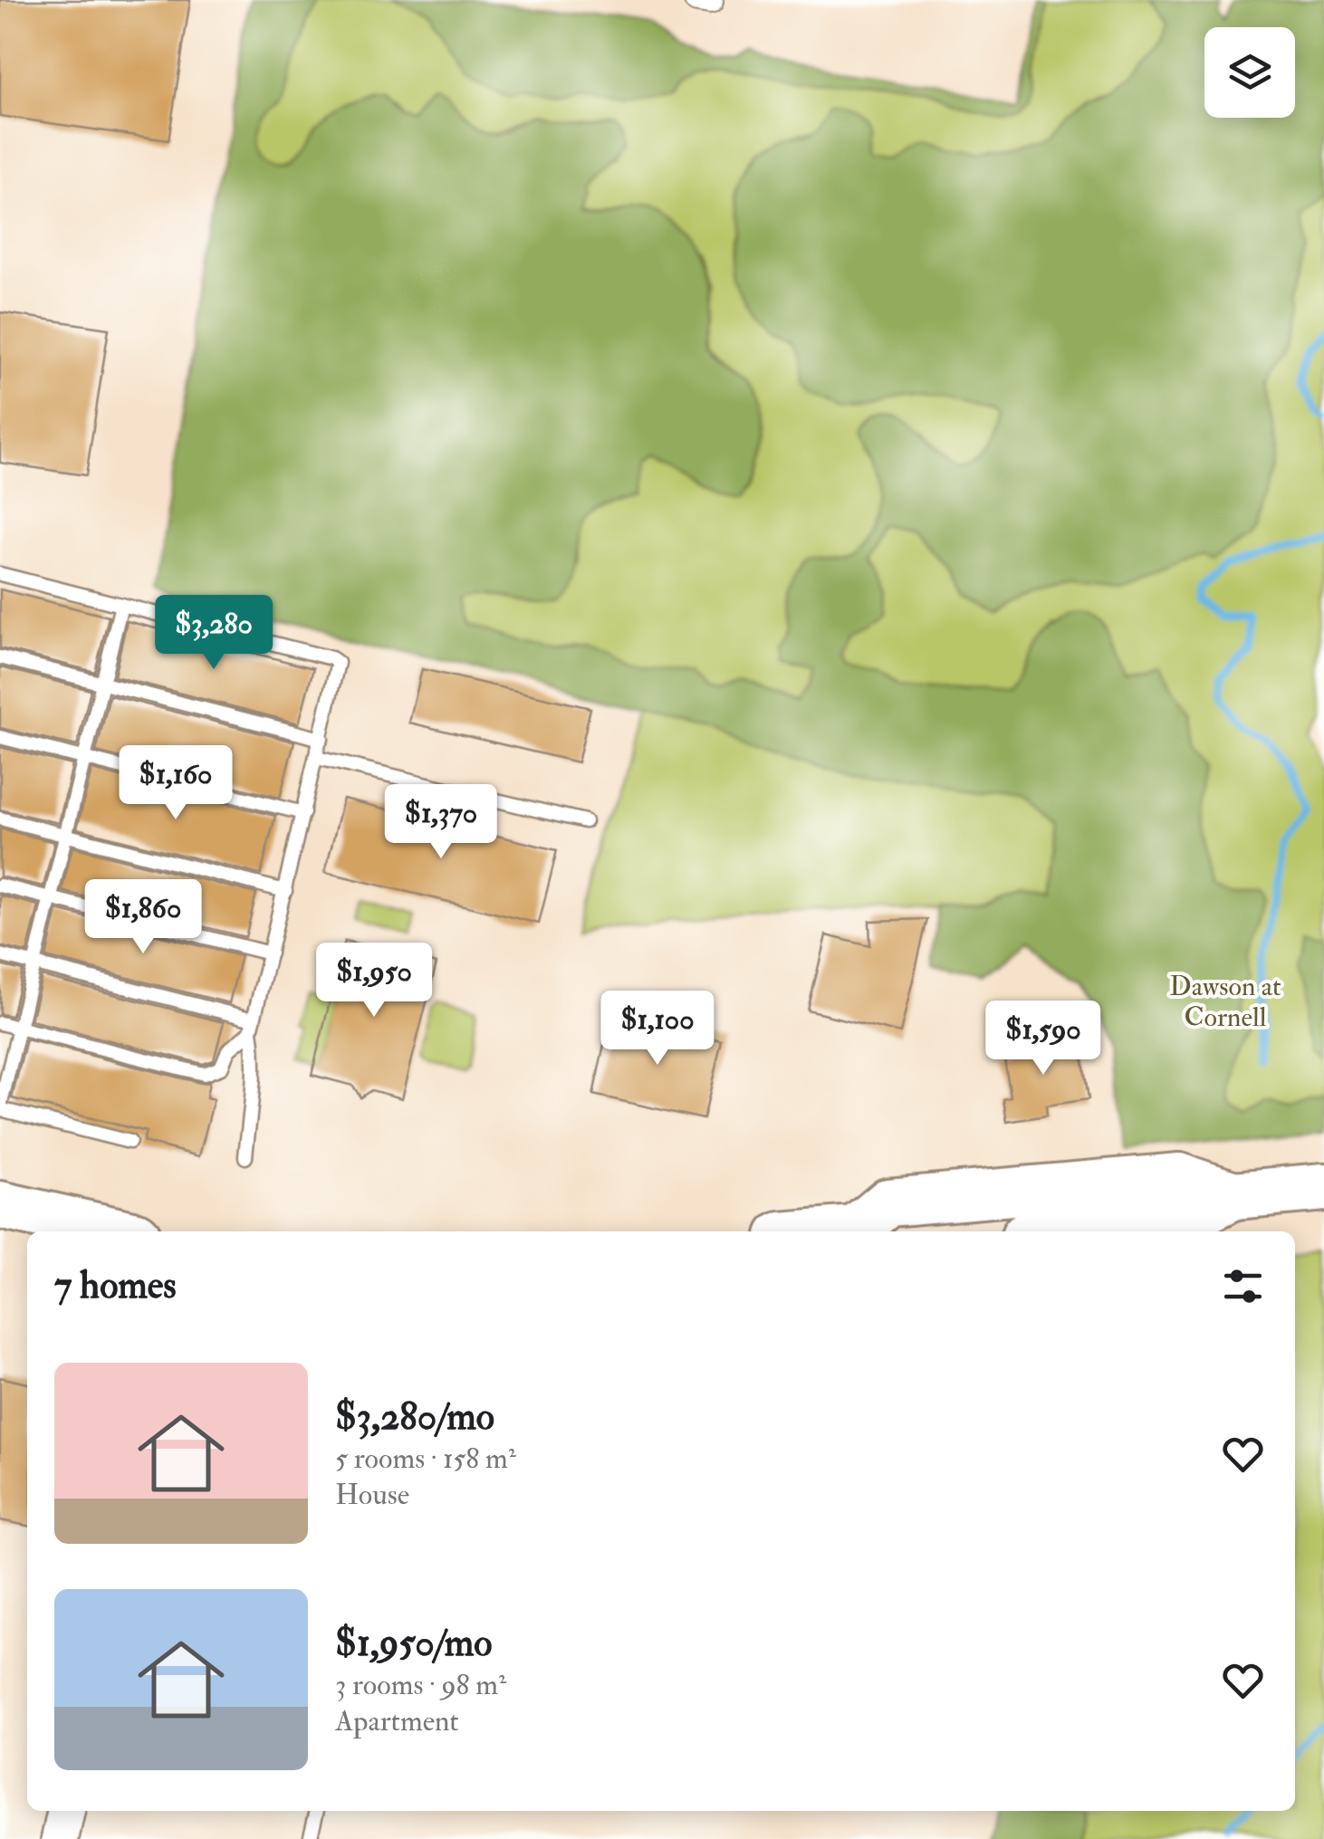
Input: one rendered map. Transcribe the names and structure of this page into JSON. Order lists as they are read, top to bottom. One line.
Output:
{"parks":["Dawson at Cornell"],"page":{"price":["$3,280","$1,160","$1,370","$1,860","$1,950","$1,100","$1,590"],"heading":"7 homes","list":[{"name":"$3,280/mo","note":"5 rooms · 158 m² · House"},{"name":"$1,950/mo","note":"3 rooms · 98 m² · Apartment"}]}}
